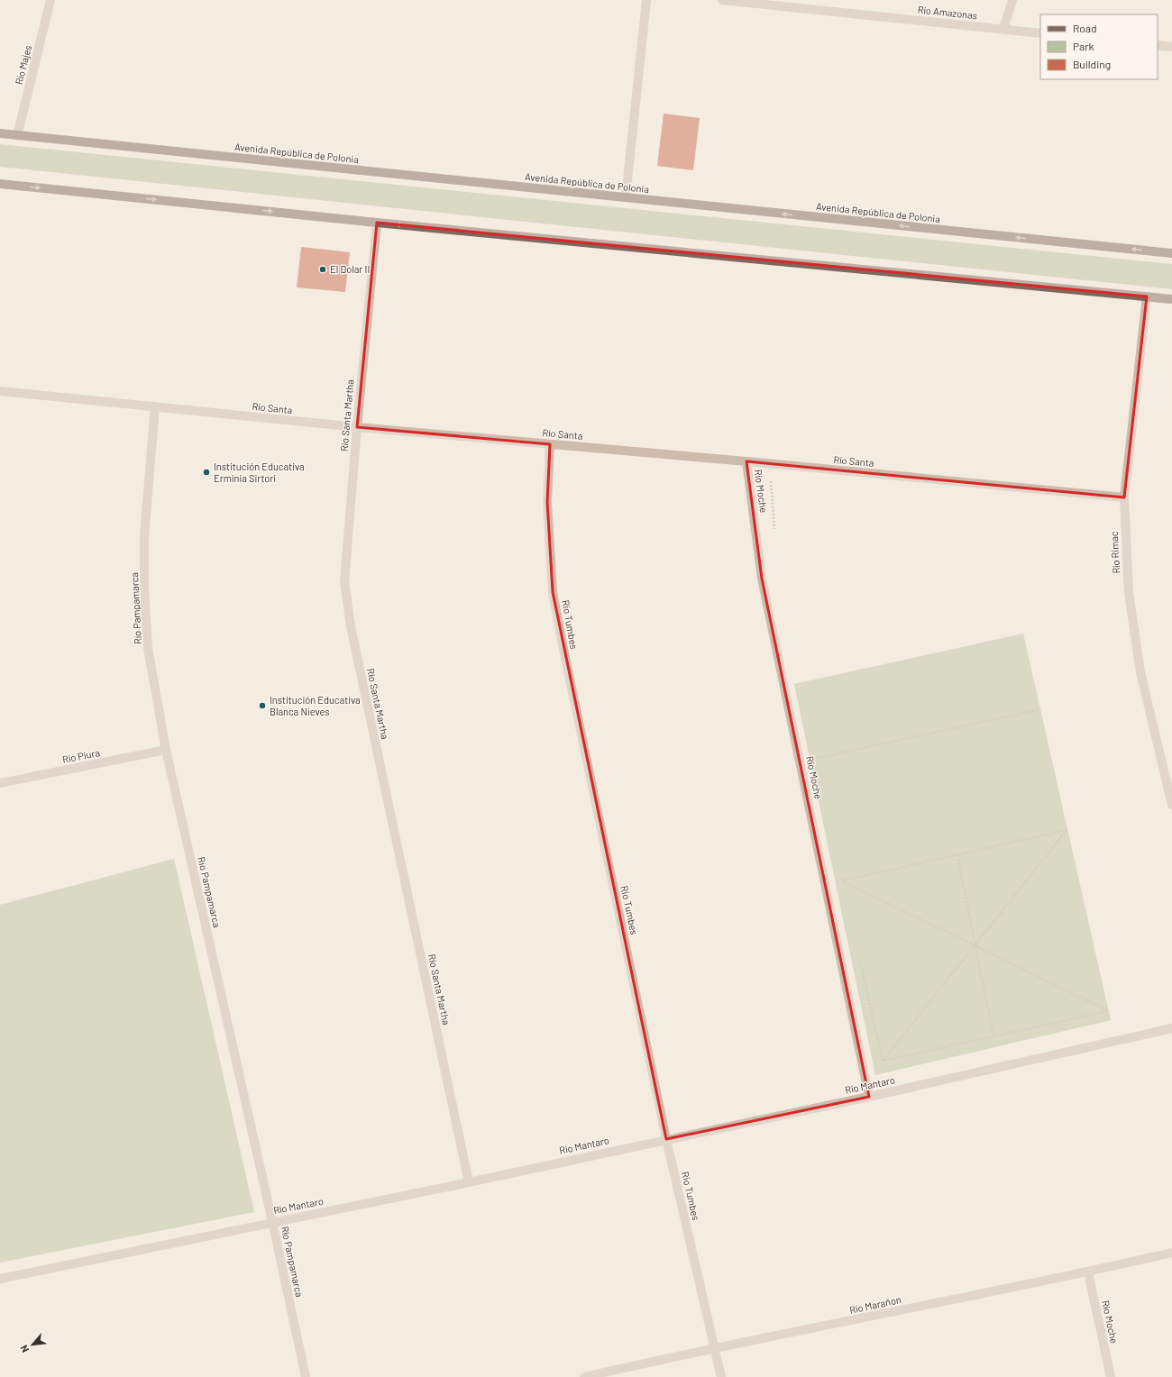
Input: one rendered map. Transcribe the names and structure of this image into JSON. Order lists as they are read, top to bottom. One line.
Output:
{"streets":{"main road":["Avenida República de Polonia"],"street":["Río Amazonas","Río Majes","Río Santa","Río Santa Martha","Río Moche","Río Rimac","Río Pampamarca","Rio Tumbes","Río Piura","Río Mantaro","Río Marañon"]},"crossings":[["Río Majes","Avenida República de Polonia"],["Río Santa","Río Santa Martha"],["Río Santa","Río Moche"],["Río Santa","Río Rimac"],["Río Santa","Río Pampamarca"],["Río Santa","Rio Tumbes"],["Río Santa Martha","Río Mantaro"],["Río Moche","Río Mantaro"],["Río Moche","Río Marañon"],["Río Pampamarca","Río Piura"],["Río Pampamarca","Río Mantaro"],["Rio Tumbes","Río Mantaro"],["Rio Tumbes","Río Marañon"]],"places":["El Dolar II","Institución Educativa Erminia Sirtori","Institución Educativa Blanca Nieves"],"legend":["Road","Park","Building"],"north":"bottom left"}
